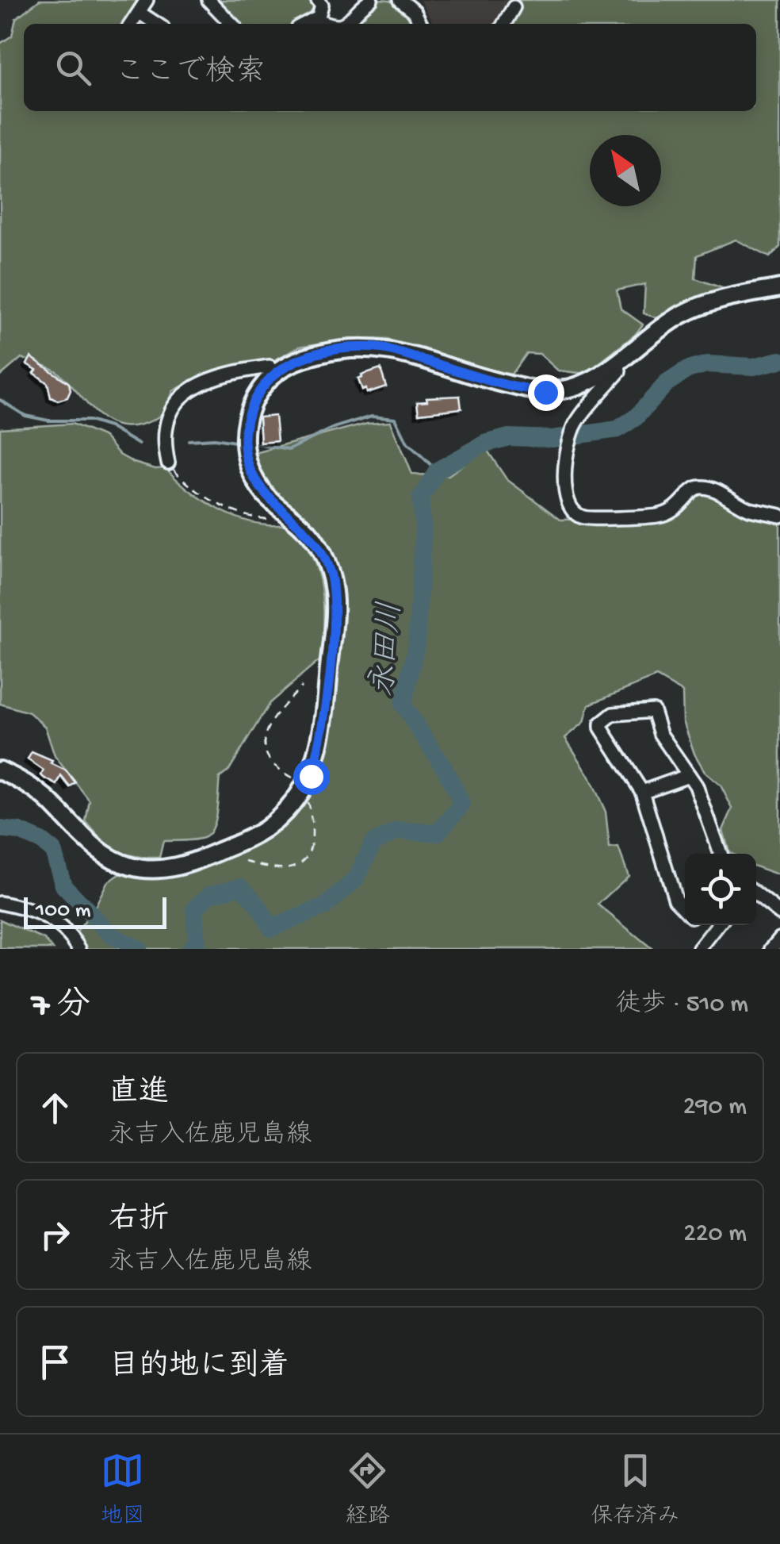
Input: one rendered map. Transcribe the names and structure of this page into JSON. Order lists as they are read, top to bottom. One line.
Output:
{"water":["永田川"],"scale_bar":"100 m","north":"top left","page":{"search":"ここで検索","scale":"100 m","heading":["7 分","徒歩 · 510 m"],"list":[["直進","永吉入佐鹿児島線","290 m"],["右折","永吉入佐鹿児島線","220 m"],"目的地に到着"],"nav":["地図","経路","保存済み"]}}
